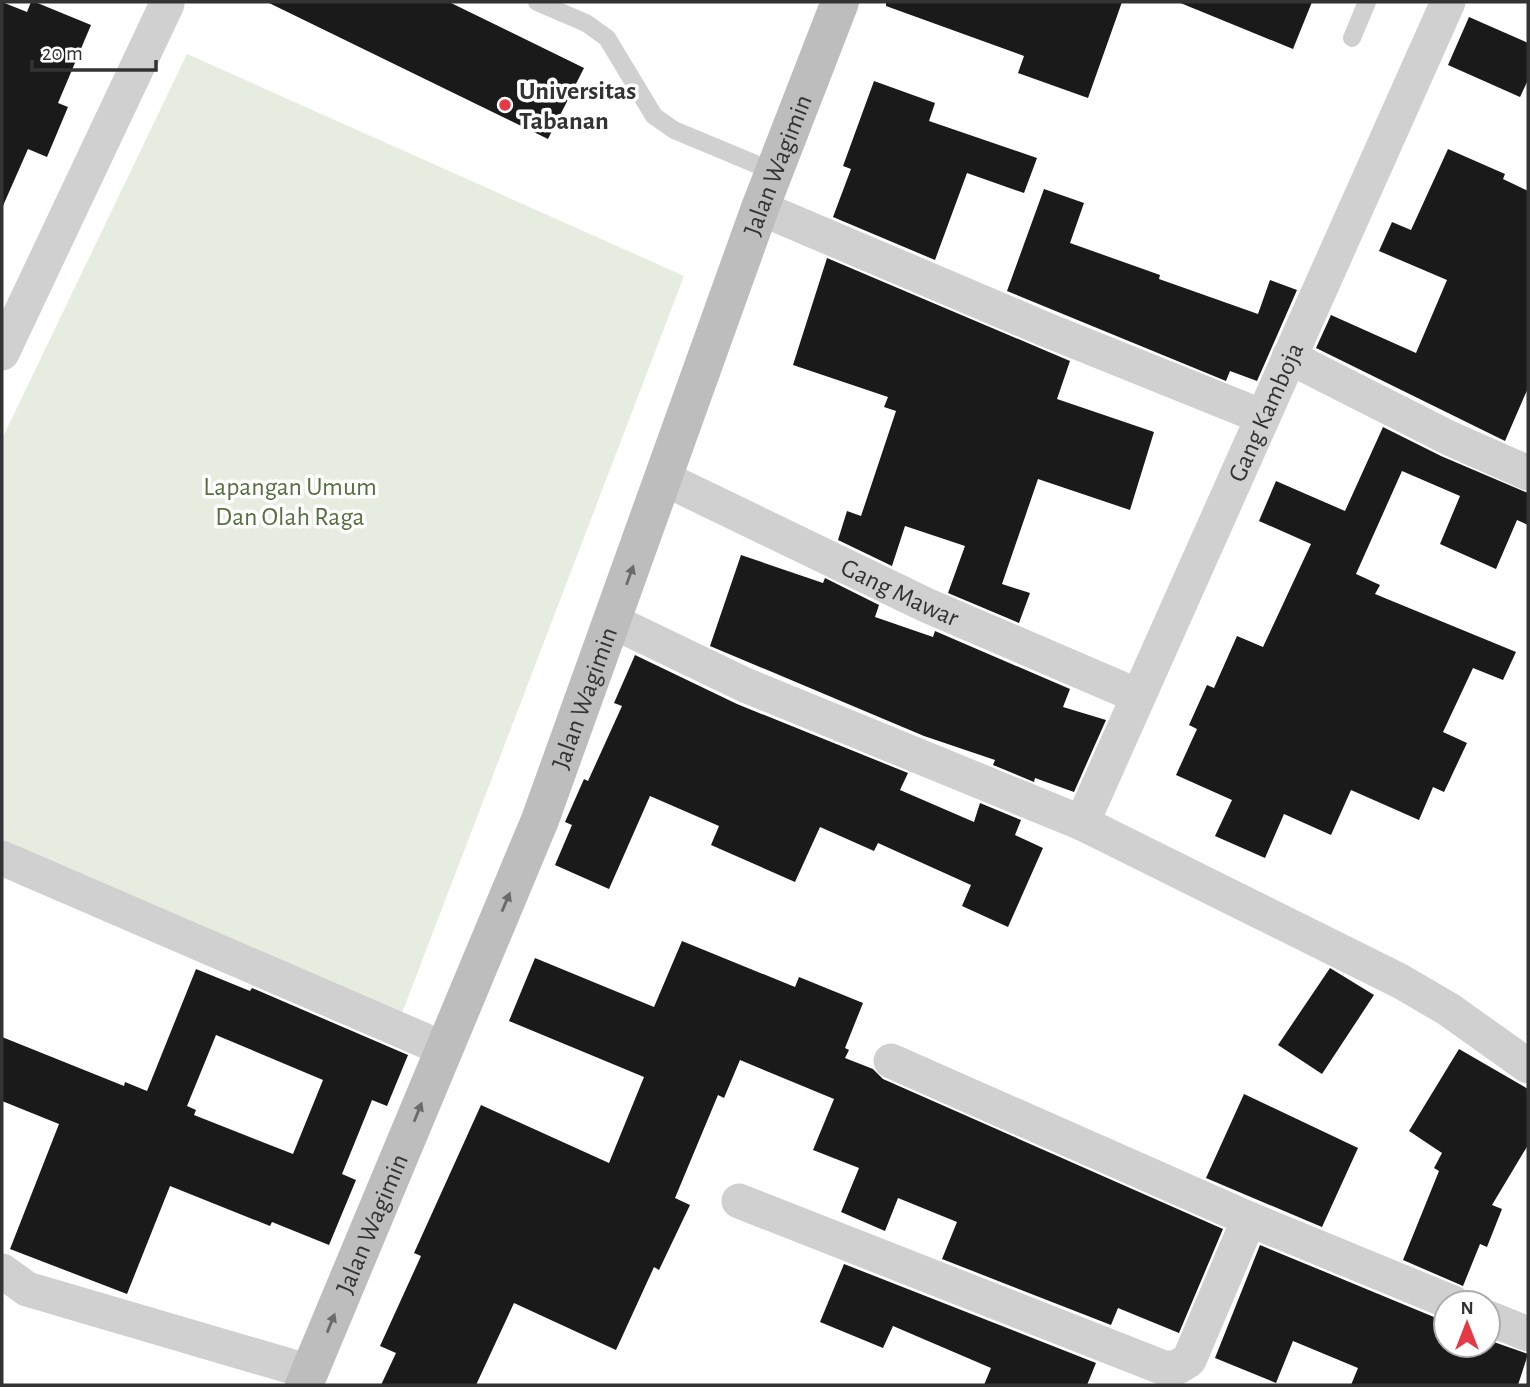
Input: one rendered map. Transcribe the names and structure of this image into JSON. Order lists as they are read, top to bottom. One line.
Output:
{"streets":{"main road":["Jalan Wagimin"],"street":["Gang Kamboja","Gang Mawar"]},"crossings":[["Jalan Wagimin","Gang Mawar"],["Gang Kamboja","Gang Mawar"]],"one_way":["Jalan Wagimin"],"parks":["Lapangan Umum Dan Olah Raga"],"places":["Universitas Tabanan"],"scale_bar":"20 m","north":"top"}
